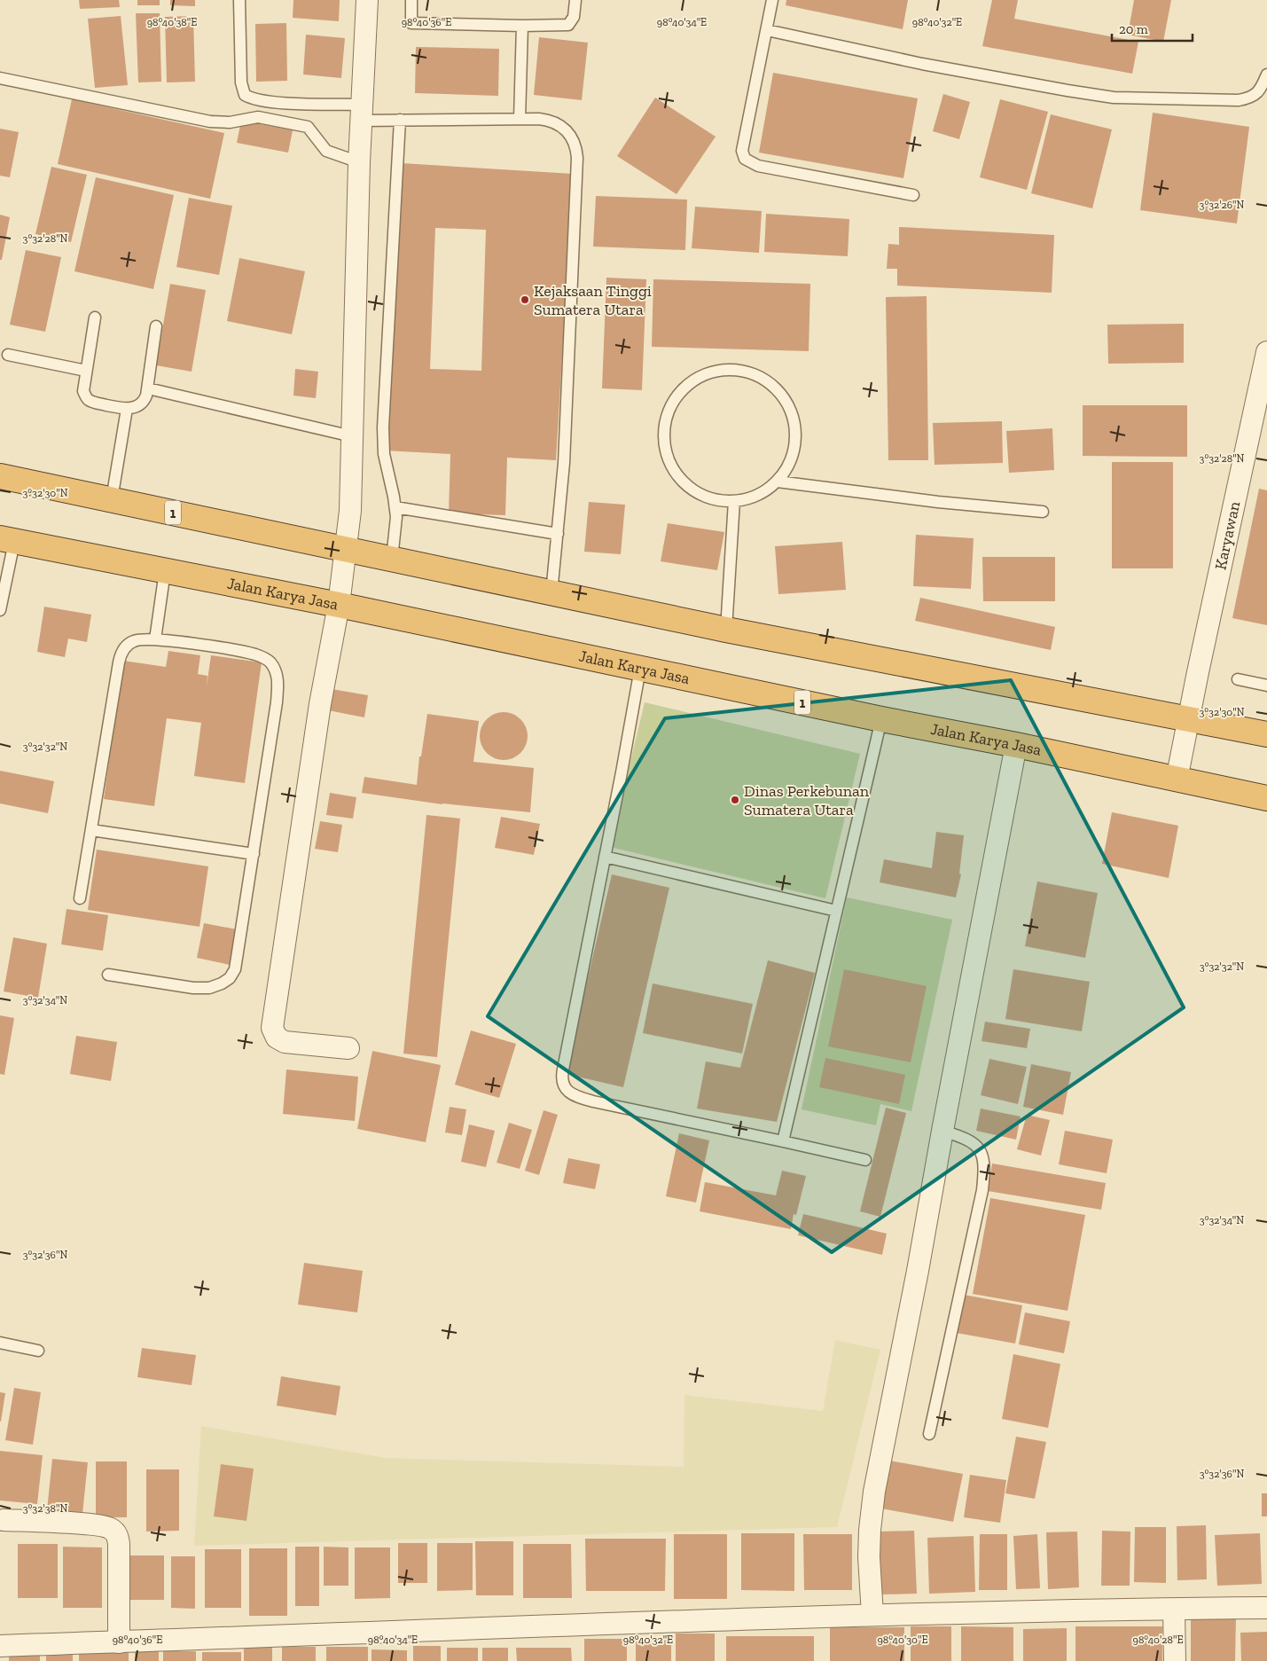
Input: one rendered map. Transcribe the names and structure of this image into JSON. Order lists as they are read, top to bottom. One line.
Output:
{"streets":{"highway":["1","Jalan Karya Jasa"],"street":["Karyawan"]},"crossings":[["1","Karyawan"],["Karyawan","Jalan Karya Jasa"]],"places":["Kejaksaan Tinggi Sumatera Utara","Dinas Perkebunan Sumatera Utara"],"scale_bar":"20 m","coordinates":["98°40'36\"E","98°40'34\"E","98°40'32\"E","98°40'38\"E","3°32'26\"N","3°32'28\"N","3°32'30\"N","3°32'32\"N","3°32'34\"N","3°32'36\"N","3°32'38\"N","98°40'30\"E","98°40'28\"E"]}
